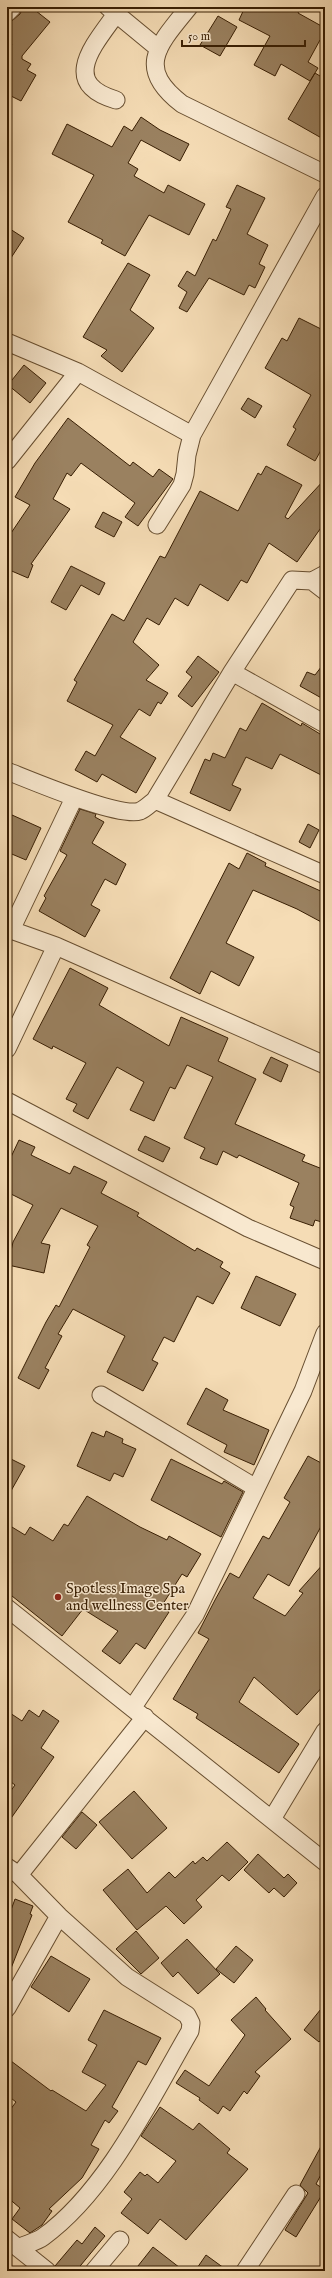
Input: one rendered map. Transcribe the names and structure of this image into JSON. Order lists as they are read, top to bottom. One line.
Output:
{"places":["Spotless Image Spa and wellness Center"],"scale_bar":"50 m"}
